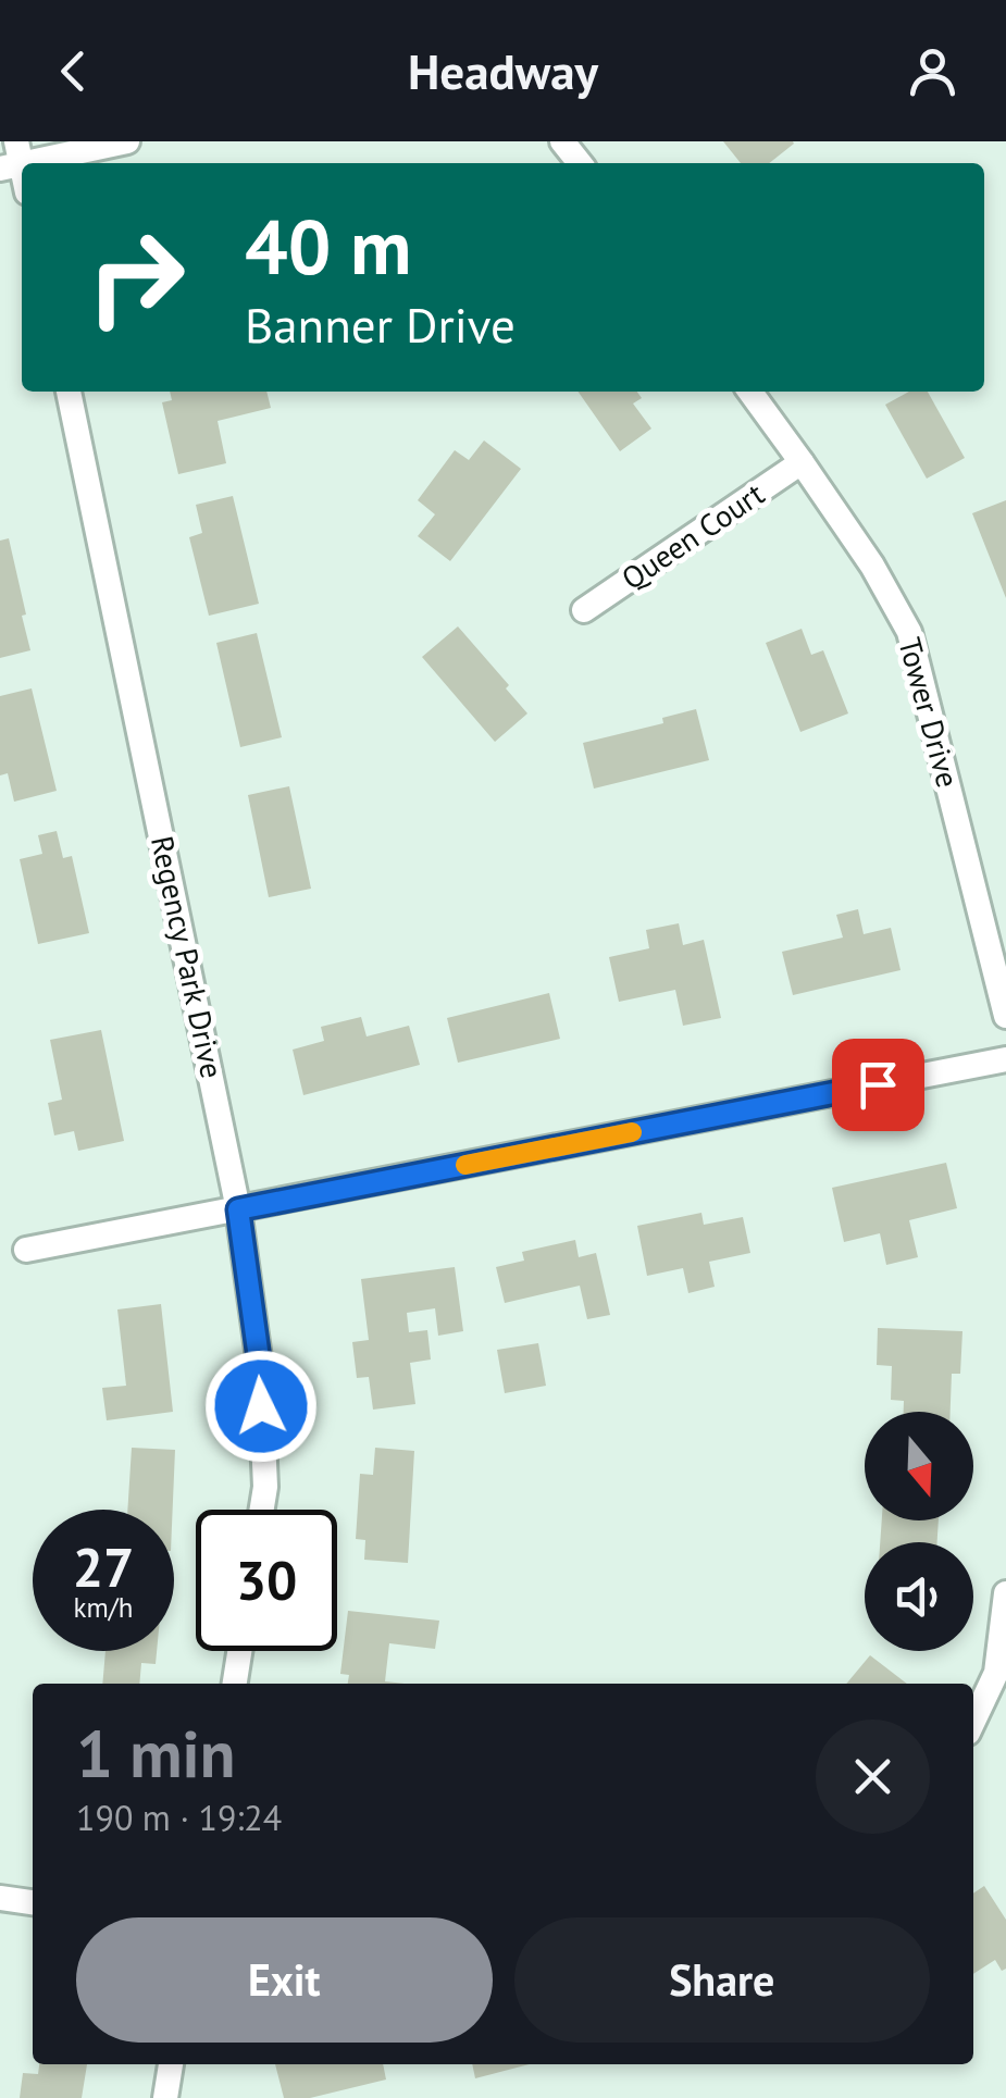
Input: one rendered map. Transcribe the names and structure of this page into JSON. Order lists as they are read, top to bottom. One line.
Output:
{"streets":{"street":["Queen Court","Tower Drive","Regency Park Drive"]},"crossings":[["Queen Court","Tower Drive"]],"north":"bottom","page":{"header":"Headway","turn":["40 m","Banner Drive"],"speed":"27 km/h","limit":"30","heading":["1 min","190 m · 19:24"],"buttons":["Exit","Share"]}}
